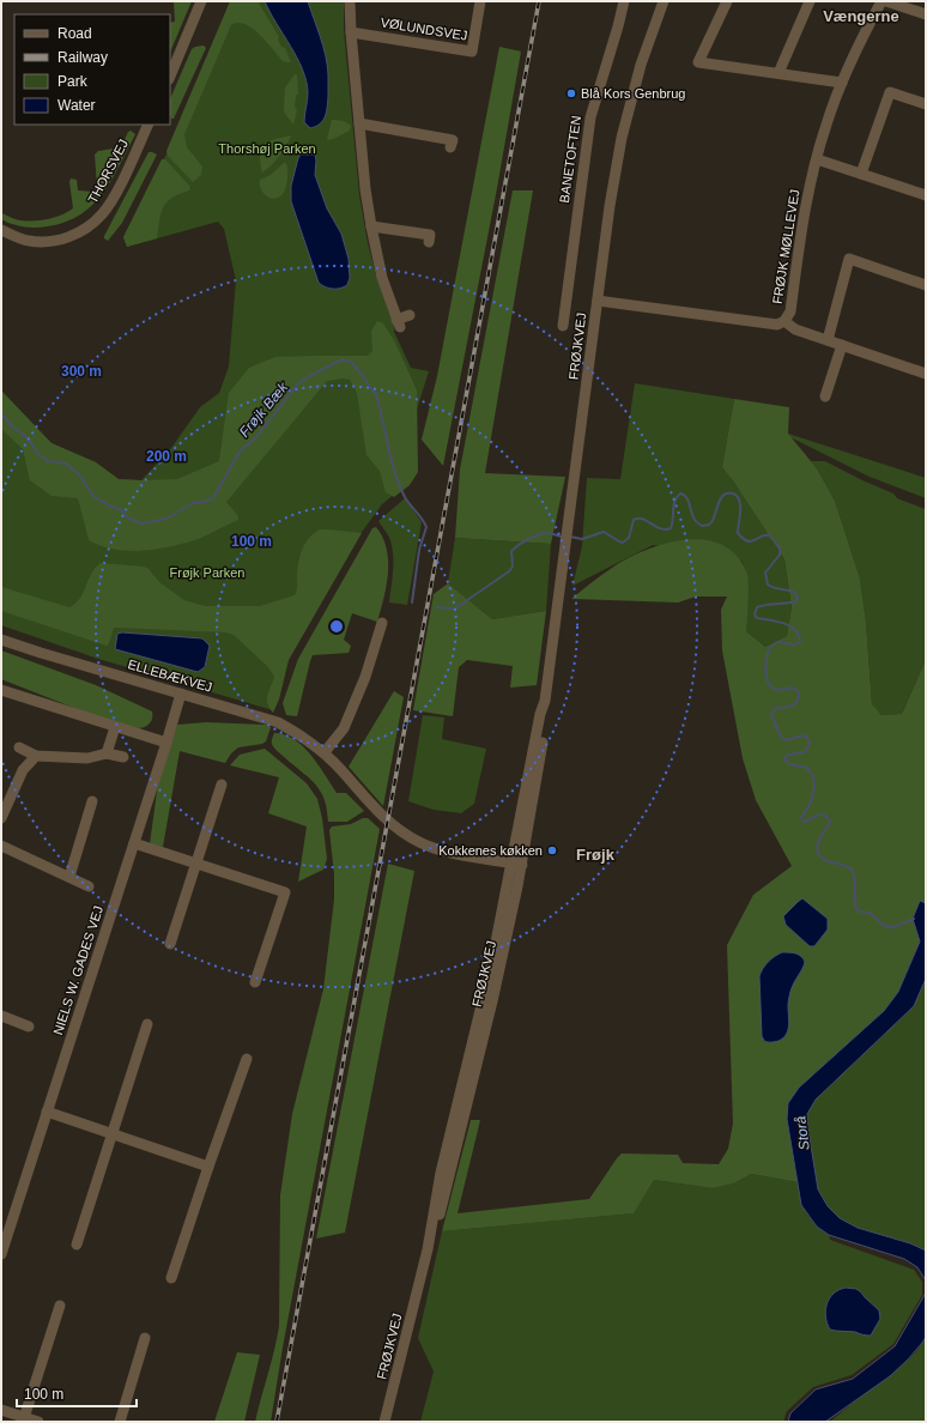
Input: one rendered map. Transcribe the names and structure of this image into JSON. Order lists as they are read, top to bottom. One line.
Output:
{"streets":{"street":["VØLUNDSVEJ","BANETOFTEN","THORSVEJ","FRØJK MØLLEVEJ","FRØJKVEJ","ELLEBÆKVEJ","NIELS W. GADES VEJ"]},"crossings":[["FRØJK MØLLEVEJ","FRØJKVEJ"],["FRØJKVEJ","ELLEBÆKVEJ"],["ELLEBÆKVEJ","NIELS W. GADES VEJ"]],"districts":["Vængerne","Frøjk"],"water":["Frøjk Bæk","Storå"],"parks":["Thorshøj Parken","Frøjk Parken"],"places":["Blå Kors Genbrug","Kokkenes køkken"],"legend":["Road","Railway","Park","Water"],"scale_bar":"100 m","rings":["300 m","200 m","100 m"]}
